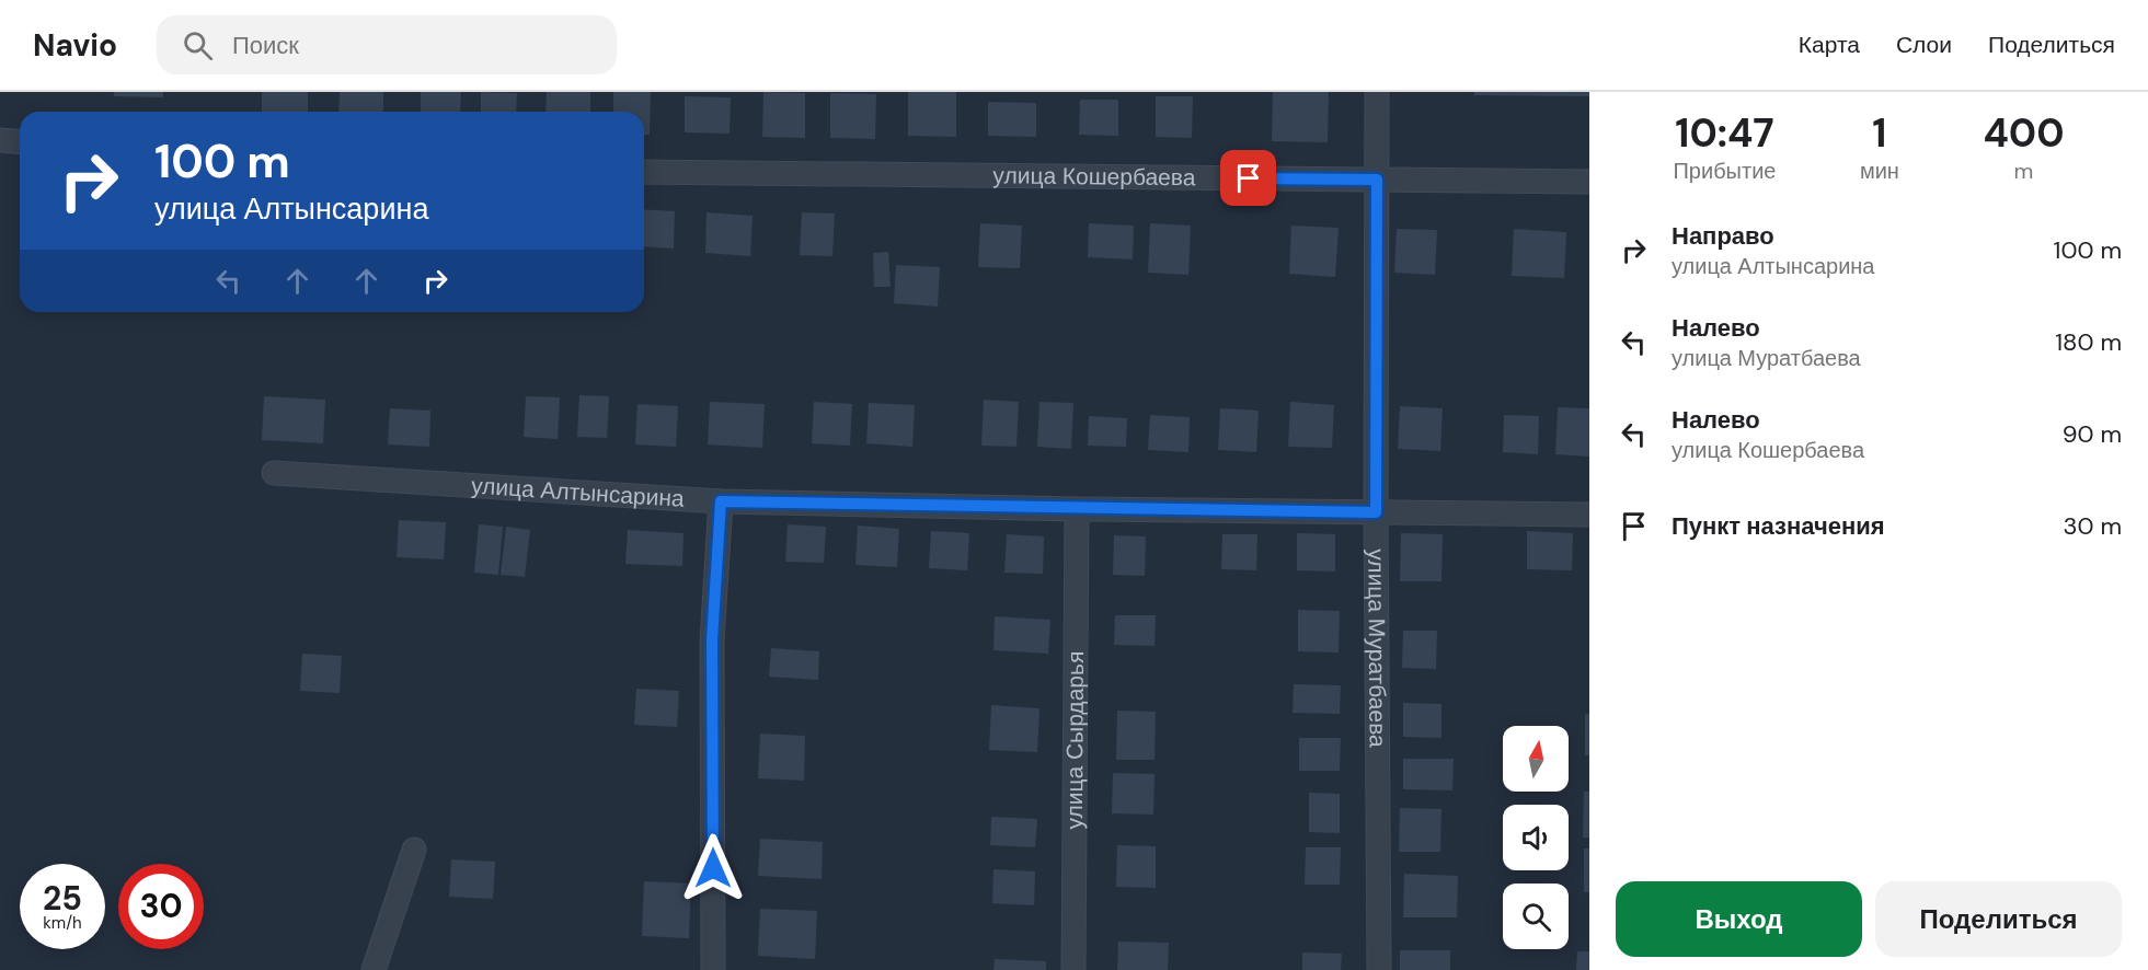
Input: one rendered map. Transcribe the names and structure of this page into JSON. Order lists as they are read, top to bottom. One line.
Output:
{"streets":{"street":["улица Кошербаева","улица Алтынсарина","улица Муратбаева","улица Сырдарья"]},"crossings":[["улица Кошербаева","улица Муратбаева"],["улица Алтынсарина","улица Муратбаева"],["улица Алтынсарина","улица Сырдарья"]],"north":"top","page":{"header":"Navio","search":"Поиск","nav":["Карта","Слои","Поделиться"],"eta":["10:47","Прибытие","1","мин","400","m"],"turn":["100 m","улица Алтынсарина"],"list":[{"name":"Направо","note":"улица Алтынсарина","value":"100 m"},{"name":"Налево","note":"улица Муратбаева","value":"180 m"},{"name":"Налево","note":"улица Кошербаева","value":"90 m"},{"name":"Пункт назначения","value":"30 m"}],"speed":"25 km/h","limit":"30","buttons":["Выход","Поделиться"]}}
